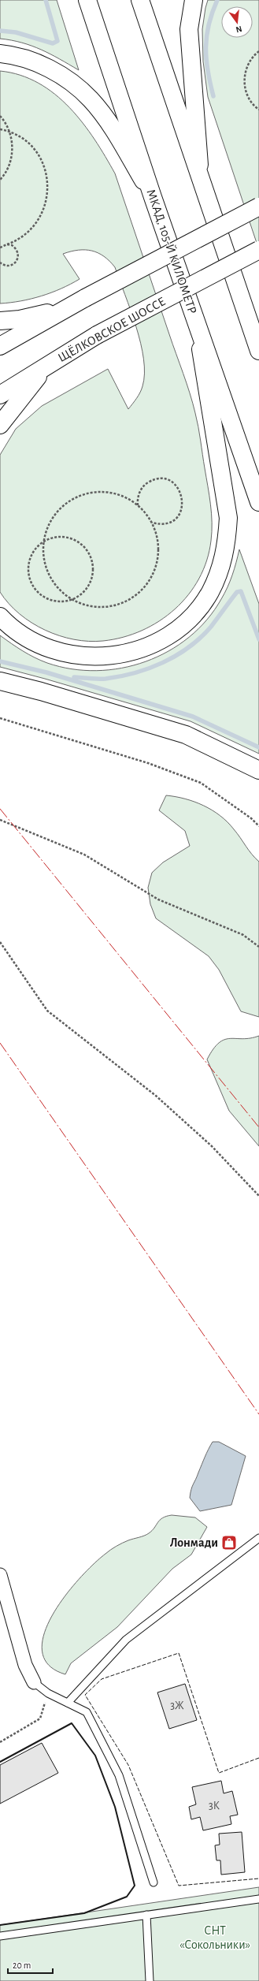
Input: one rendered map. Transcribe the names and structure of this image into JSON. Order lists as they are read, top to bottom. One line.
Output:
{"streets":{"main road":["МКАД, 105-Й КИЛОМЕТР","ЩЁЛКОВСКОЕ ШОССЕ"]},"parks":["СНТ «Сокольники»"],"places":{"shop":["Лонмади"]},"house_numbers":["3Ж","3К"],"scale_bar":"20 m","north":"bottom"}
